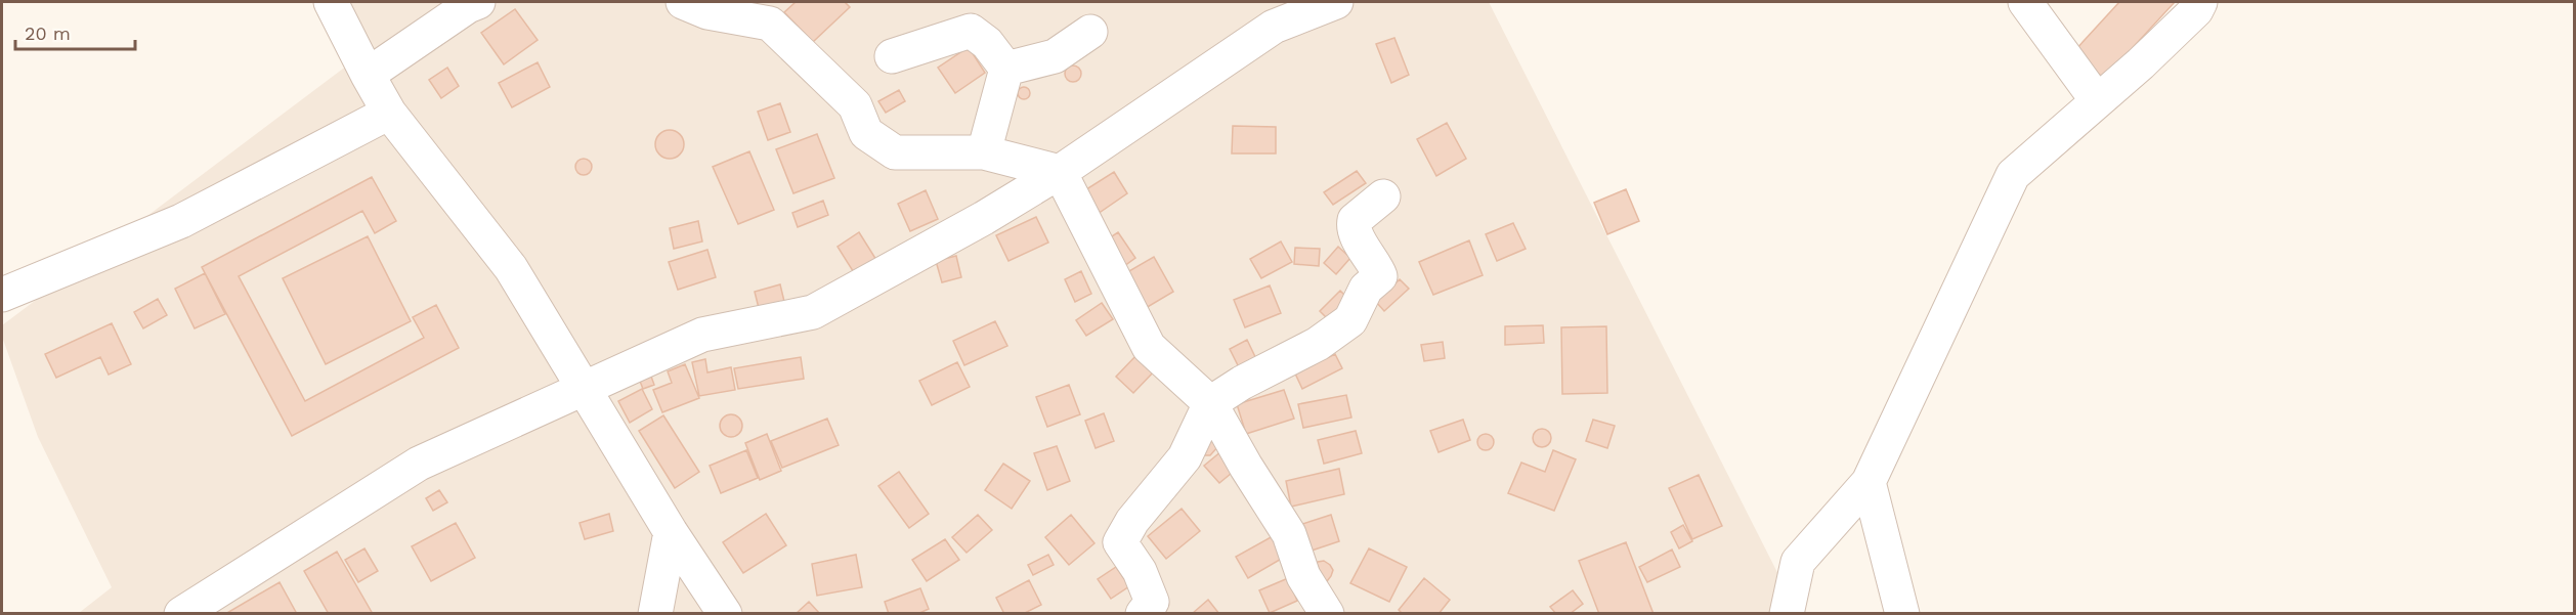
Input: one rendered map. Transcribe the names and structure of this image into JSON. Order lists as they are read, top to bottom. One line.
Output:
{"scale_bar":"20 m"}
